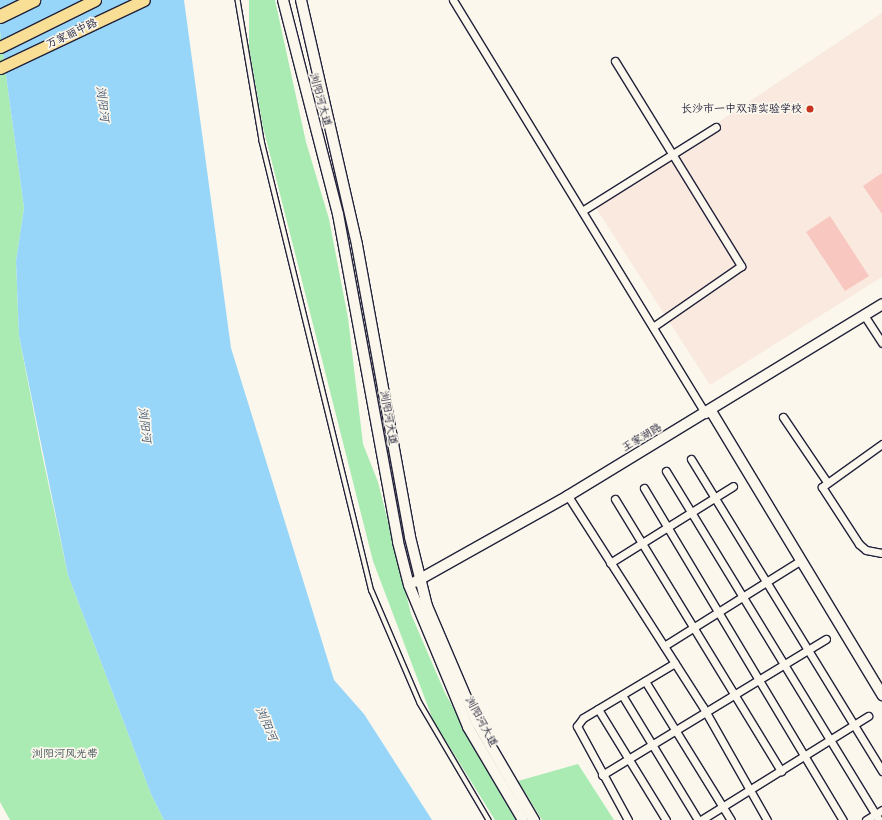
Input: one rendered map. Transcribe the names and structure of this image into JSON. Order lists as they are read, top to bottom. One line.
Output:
{"streets":{"main road":["万家丽中路","浏阳河大道","王家湖路"]},"crossings":[["浏阳河大道","王家湖路"]],"water":["浏阳河"],"parks":["浏阳河风光带"],"places":["长沙市一中双语实验学校"]}
